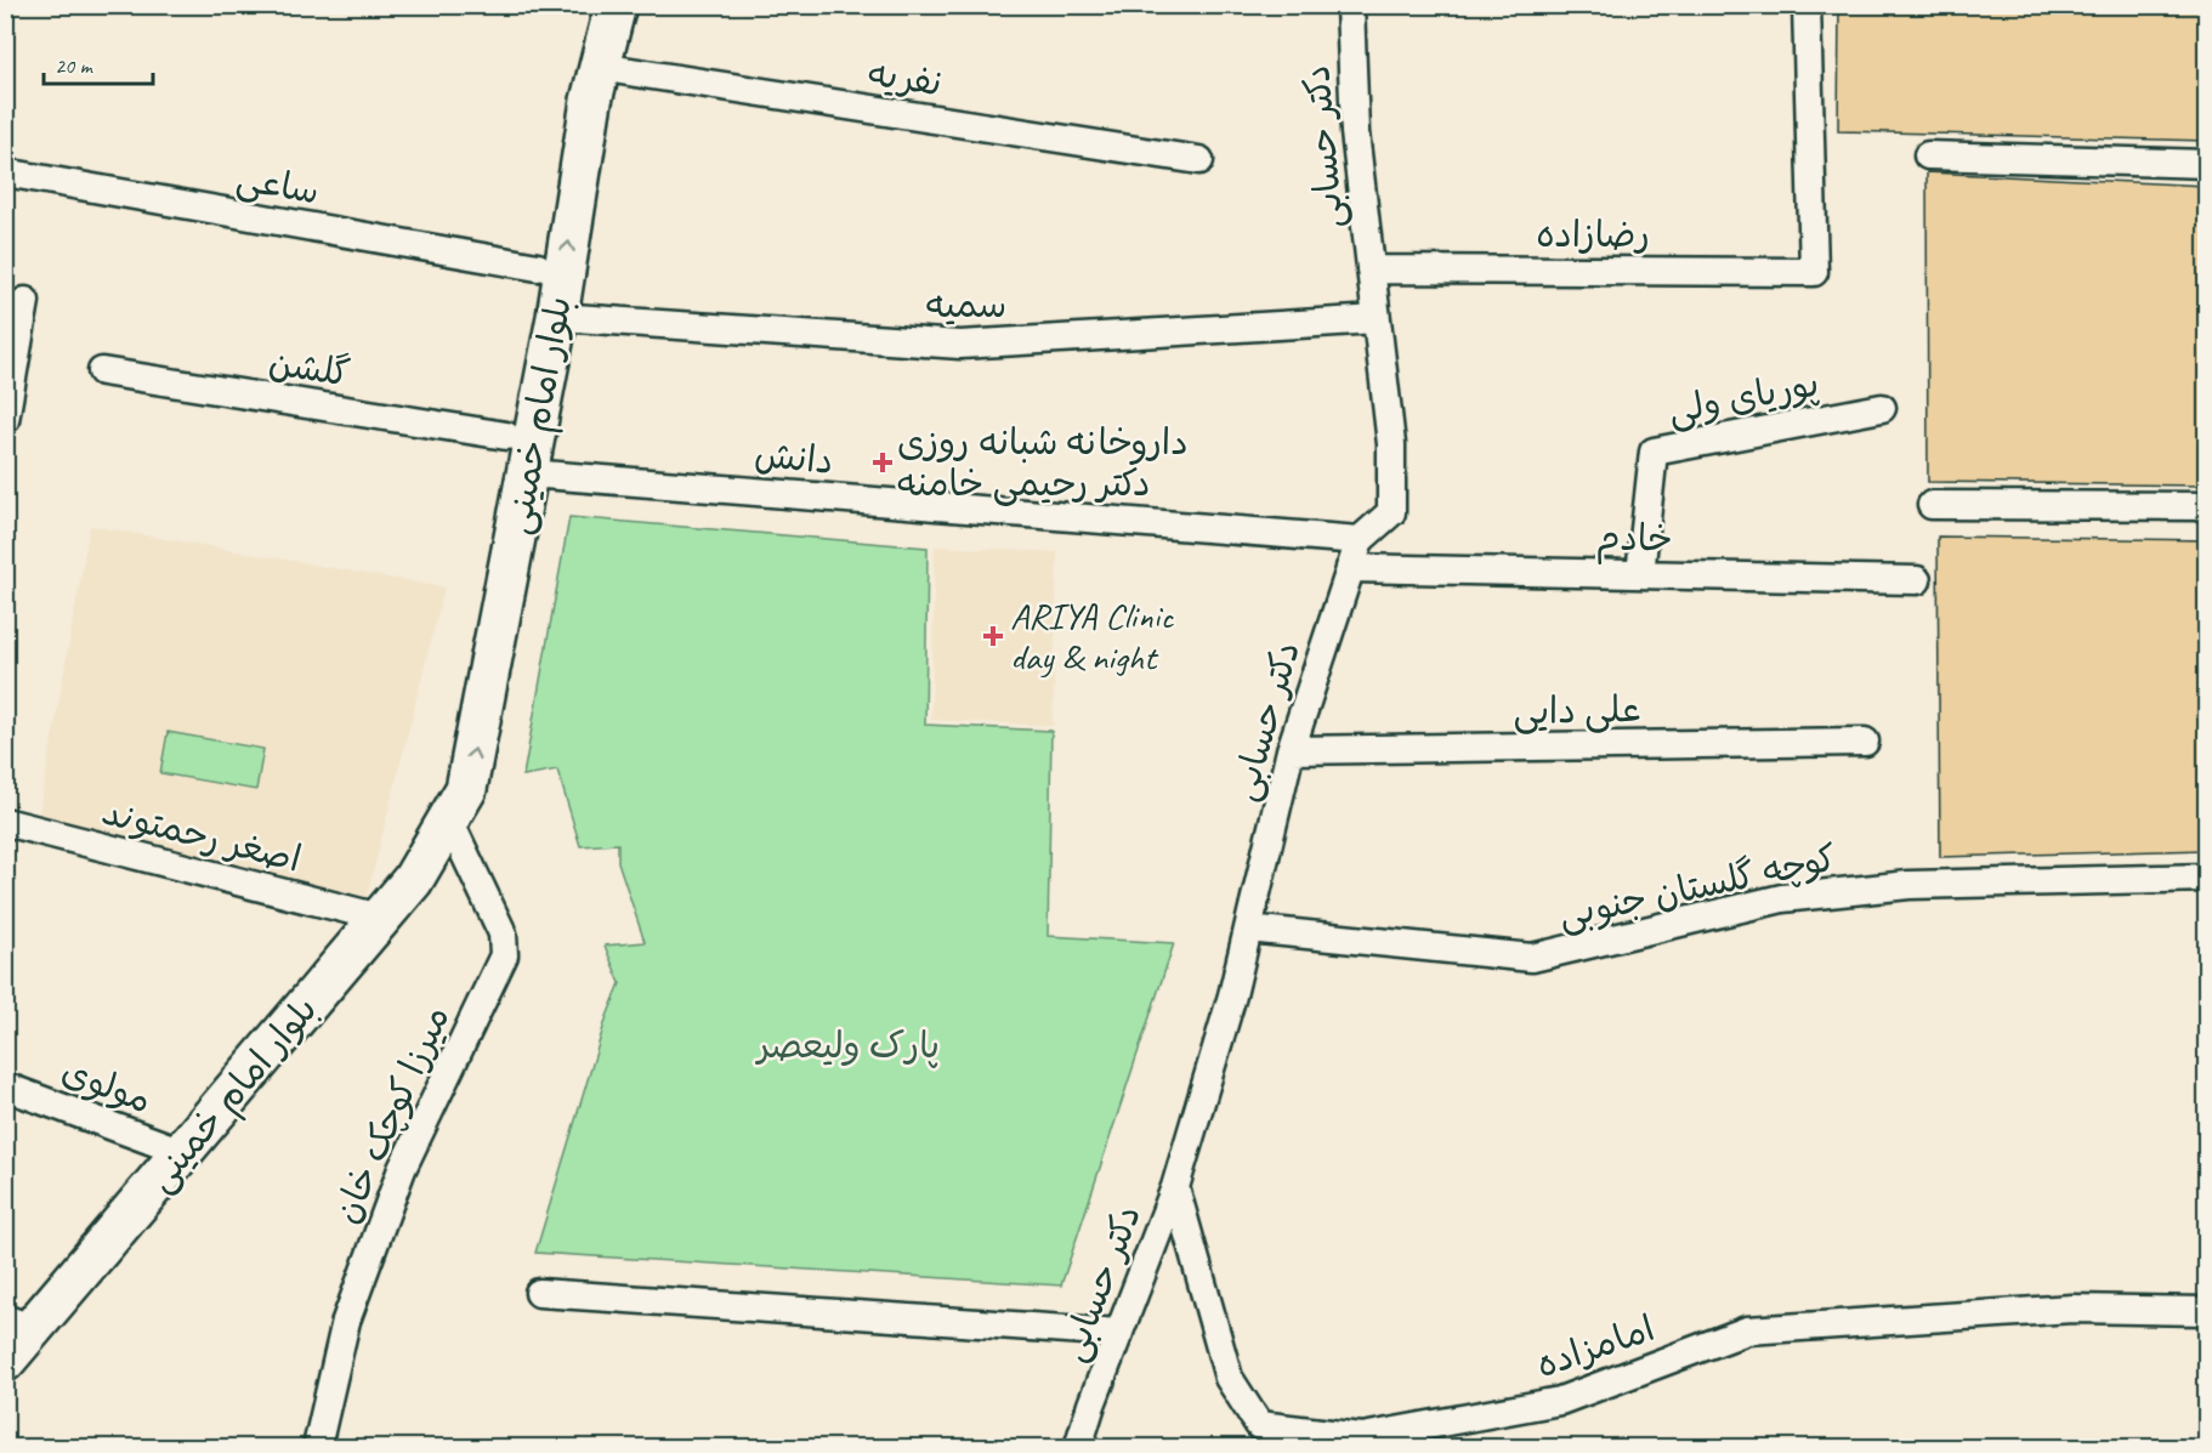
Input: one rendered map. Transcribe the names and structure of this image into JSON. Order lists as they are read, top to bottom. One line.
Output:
{"streets":{"street":["نفریه","دکتر حسابی","ساعی","رضازاده","سمیه","گلشن","پوریای ولی","بلوار امام خمینی","دانش","خادم","علی دایی","اصغر رحمتوند","کوچه گلستان جنوبی","مولوی","میرزا کوچک خان","امامزاده"]},"crossings":[["نفریه","بلوار امام خمینی"],["دکتر حسابی","رضازاده"],["دکتر حسابی","سمیه"],["دکتر حسابی","دانش"],["دکتر حسابی","خادم"],["دکتر حسابی","علی دایی"],["دکتر حسابی","کوچه گلستان جنوبی"],["دکتر حسابی","امامزاده"],["ساعی","بلوار امام خمینی"],["سمیه","بلوار امام خمینی"],["گلشن","بلوار امام خمینی"],["پوریای ولی","خادم"],["بلوار امام خمینی","دانش"],["بلوار امام خمینی","اصغر رحمتوند"],["بلوار امام خمینی","مولوی"],["بلوار امام خمینی","میرزا کوچک خان"]],"parks":["پارک ولیعصر"],"places":{"health":["داروخانه شبانه روزی دکتر رحیمی خامنه","ARIYA Clinic day & night"]},"scale_bar":"20 m"}
